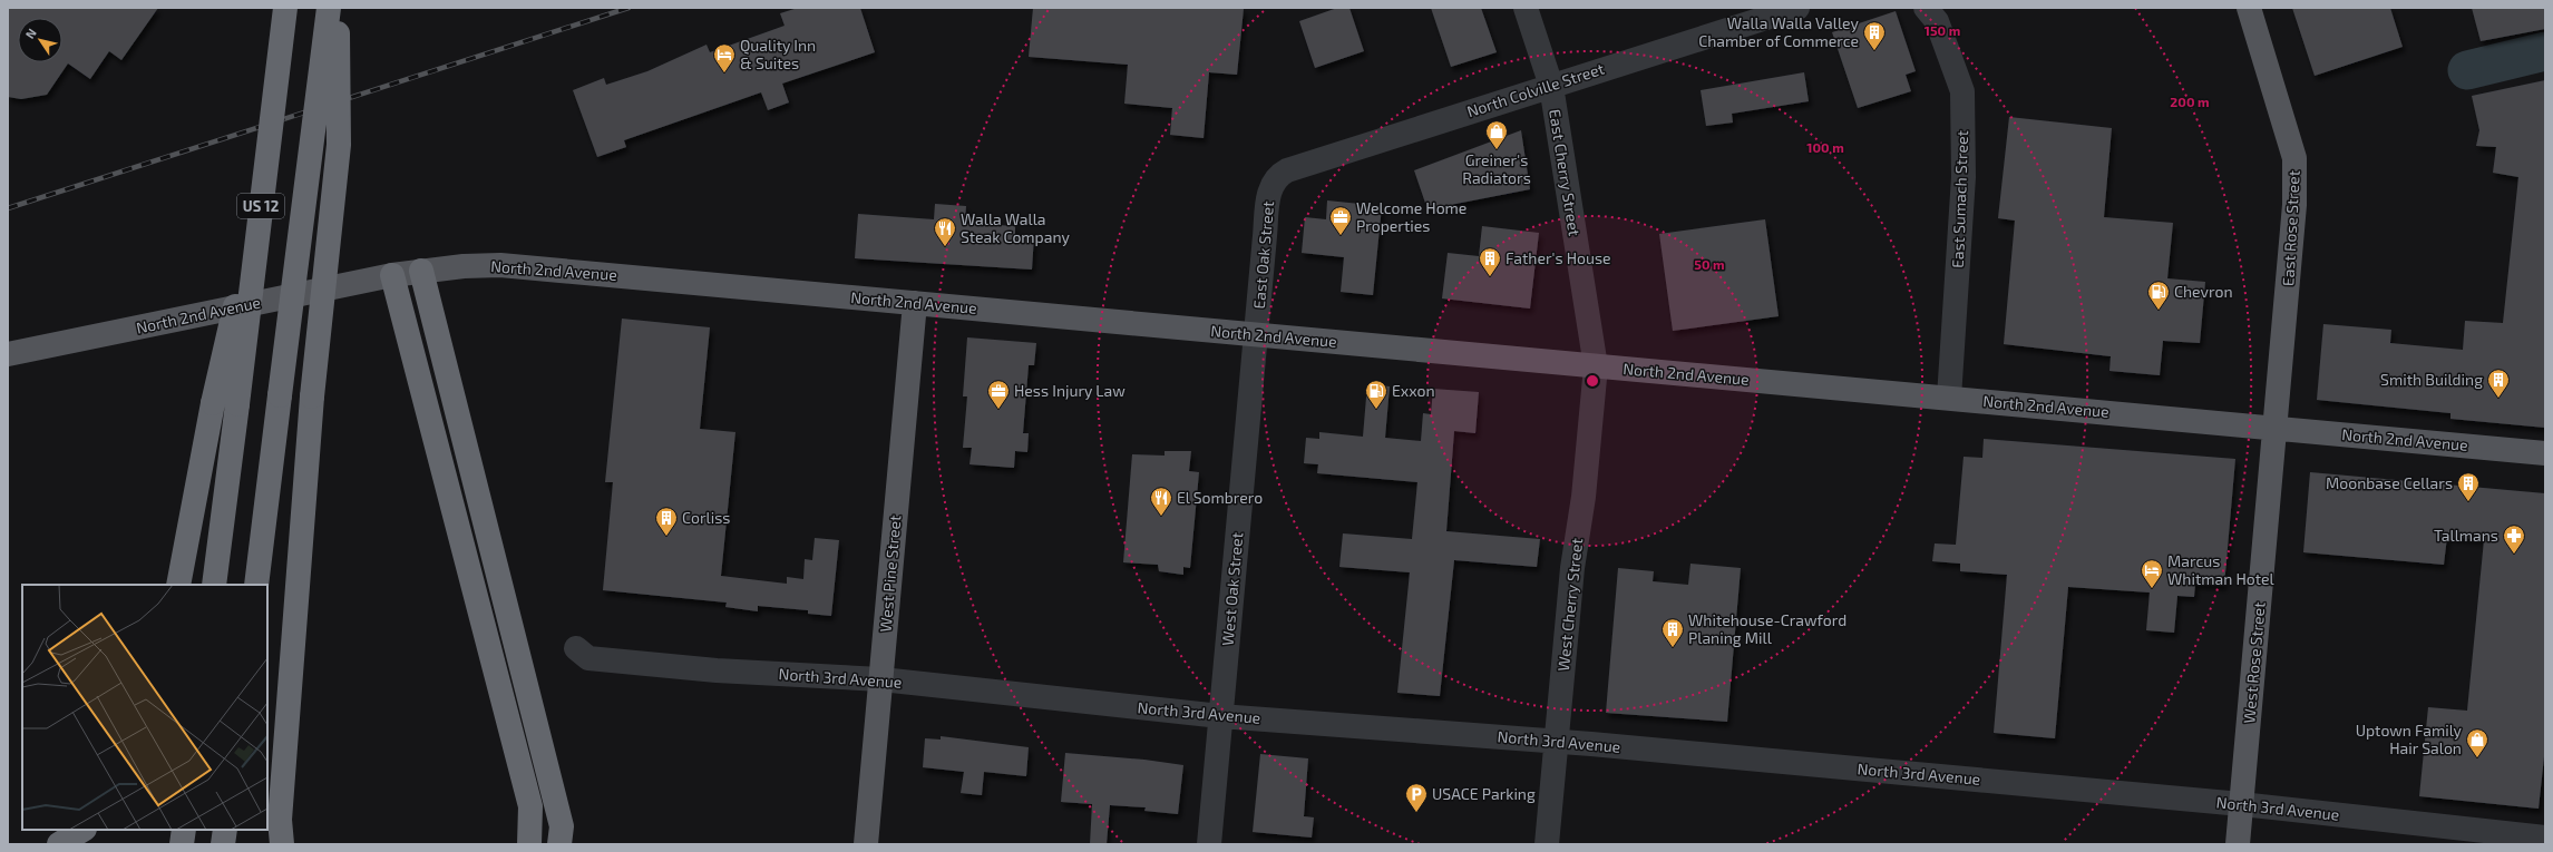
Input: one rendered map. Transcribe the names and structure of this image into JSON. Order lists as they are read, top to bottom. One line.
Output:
{"streets":{"highway":["US 12"],"main road":["East Rose Street","North 2nd Avenue","West Pine Street","West Rose Street"],"street":["North Colville Street","East Cherry Street","East Sumach Street","East Oak Street","West Oak Street","West Cherry Street","North 3rd Avenue"]},"crossings":[["North Colville Street","East Cherry Street"],["North Colville Street","East Oak Street"],["East Cherry Street","North 2nd Avenue"],["East Cherry Street","West Cherry Street"],["East Sumach Street","North 2nd Avenue"],["East Rose Street","North 2nd Avenue"],["East Rose Street","West Rose Street"],["East Oak Street","North 2nd Avenue"],["East Oak Street","West Oak Street"],["North 2nd Avenue","West Pine Street"],["North 2nd Avenue","West Oak Street"],["North 2nd Avenue","West Cherry Street"],["North 2nd Avenue","West Rose Street"],["West Pine Street","North 3rd Avenue"],["West Oak Street","North 3rd Avenue"],["West Cherry Street","North 3rd Avenue"],["West Rose Street","North 3rd Avenue"]],"places":{"building":["Walla Walla Valley Chamber of Commerce","Father's House","Smith Building","Moonbase Cellars","Corliss","Whitehouse-Crawford Planing Mill"],"hotel":["Quality Inn & Suites","Marcus Whitman Hotel"],"shop":["Greiner's Radiators","Uptown Family Hair Salon"],"office":["Welcome Home Properties","Hess Injury Law"],"restaurant":["Walla Walla Steak Company","El Sombrero"],"fuel station":["Chevron","Exxon"],"pharmacy":["Tallmans"],"parking":["USACE Parking"]},"north":"top left","rings":["150 m","200 m","100 m","50 m"]}
